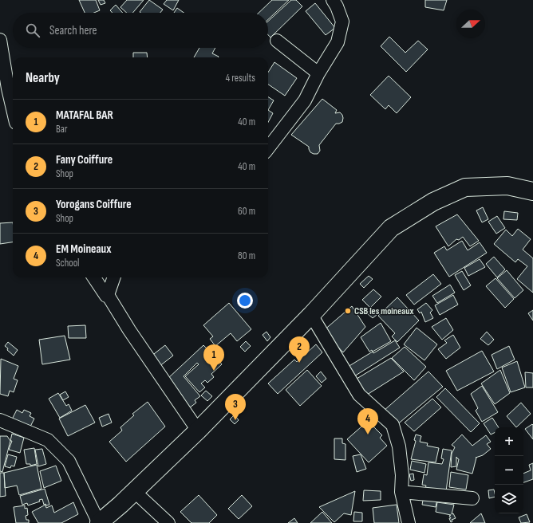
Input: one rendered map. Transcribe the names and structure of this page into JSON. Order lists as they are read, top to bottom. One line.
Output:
{"places":["CSB les moineaux"],"north":"right","page":{"search":"Search here","heading":["Nearby","4 results"],"list":[{"mark":"1","name":"MATAFAL BAR","note":"Bar","value":"40 m"},{"mark":"2","name":"Fany Coiffure","note":"Shop","value":"40 m"},{"mark":"3","name":"Yorogans Coiffure","note":"Shop","value":"60 m"},{"mark":"4","name":"EM Moineaux","note":"School","value":"80 m"}],"pins":["2","1","3","4"],"map_buttons":["+","−"]}}
